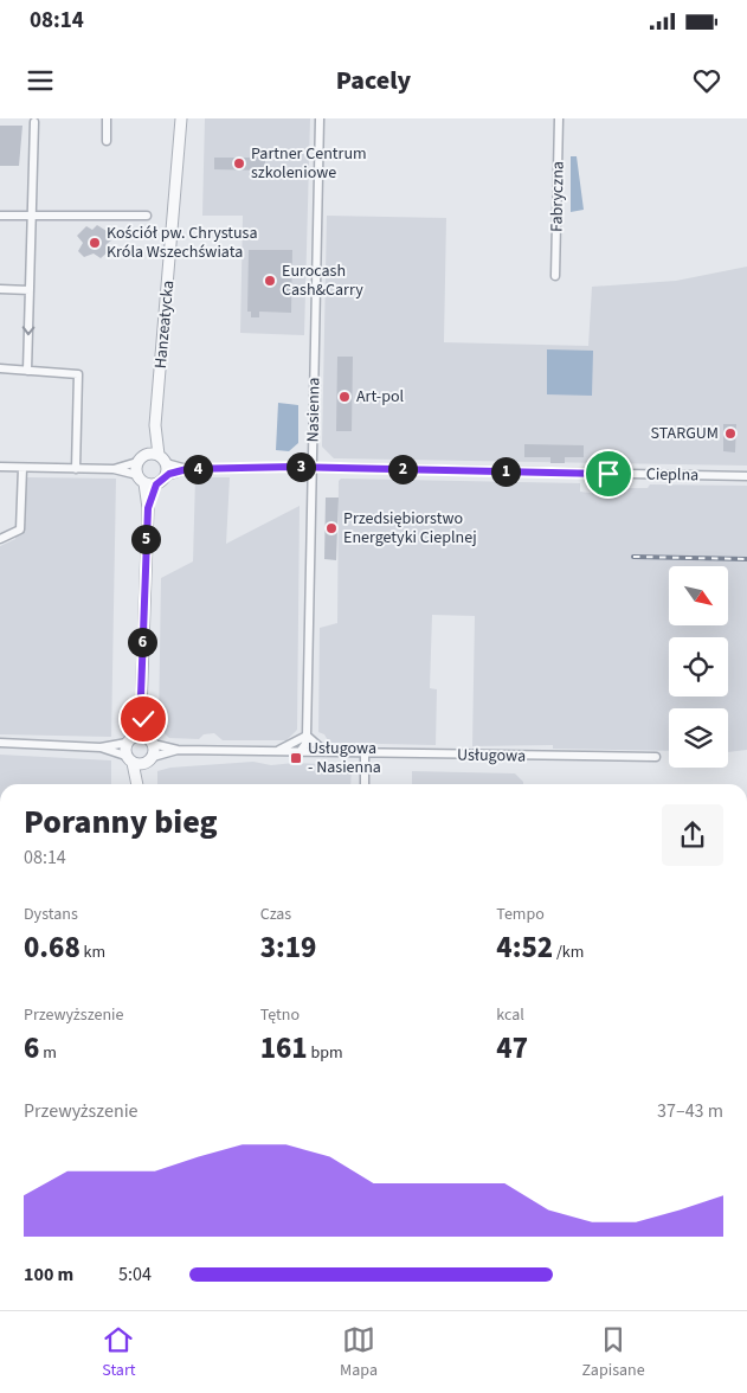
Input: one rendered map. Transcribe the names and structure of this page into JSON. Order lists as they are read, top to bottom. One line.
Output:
{"streets":{"street":["Fabryczna","Hanzeatycka","Nasienna","Cieplna","Usługowa"]},"crossings":[["Nasienna","Cieplna"],["Nasienna","Usługowa"]],"places":{"other":["Partner Centrum szkoleniowe","Kościół pw. Chrystusa Króla Wszechświata","Eurocash Cash&Carry","Art-pol","STARGUM","Przedsiębiorstwo Energetyki Cieplnej"],"transit":["Usługowa - Nasienna"]},"north":"bottom right","page":{"status":"08:14","header":"Pacely","pins":["3","2","4","1","5","6"],"heading":["Poranny bieg","08:14"],"stats":[["Dystans","0.68 km"],["Czas","3:19"],["Tempo","4:52 /km"],["Przewyższenie","6 m"],["Tętno","161 bpm"],["kcal","47"]],"chart":["Przewyższenie","37–43 m"],"list":[{"name":"100 m","note":"5:04"}],"tabs":["Start","Mapa","Zapisane"]}}
